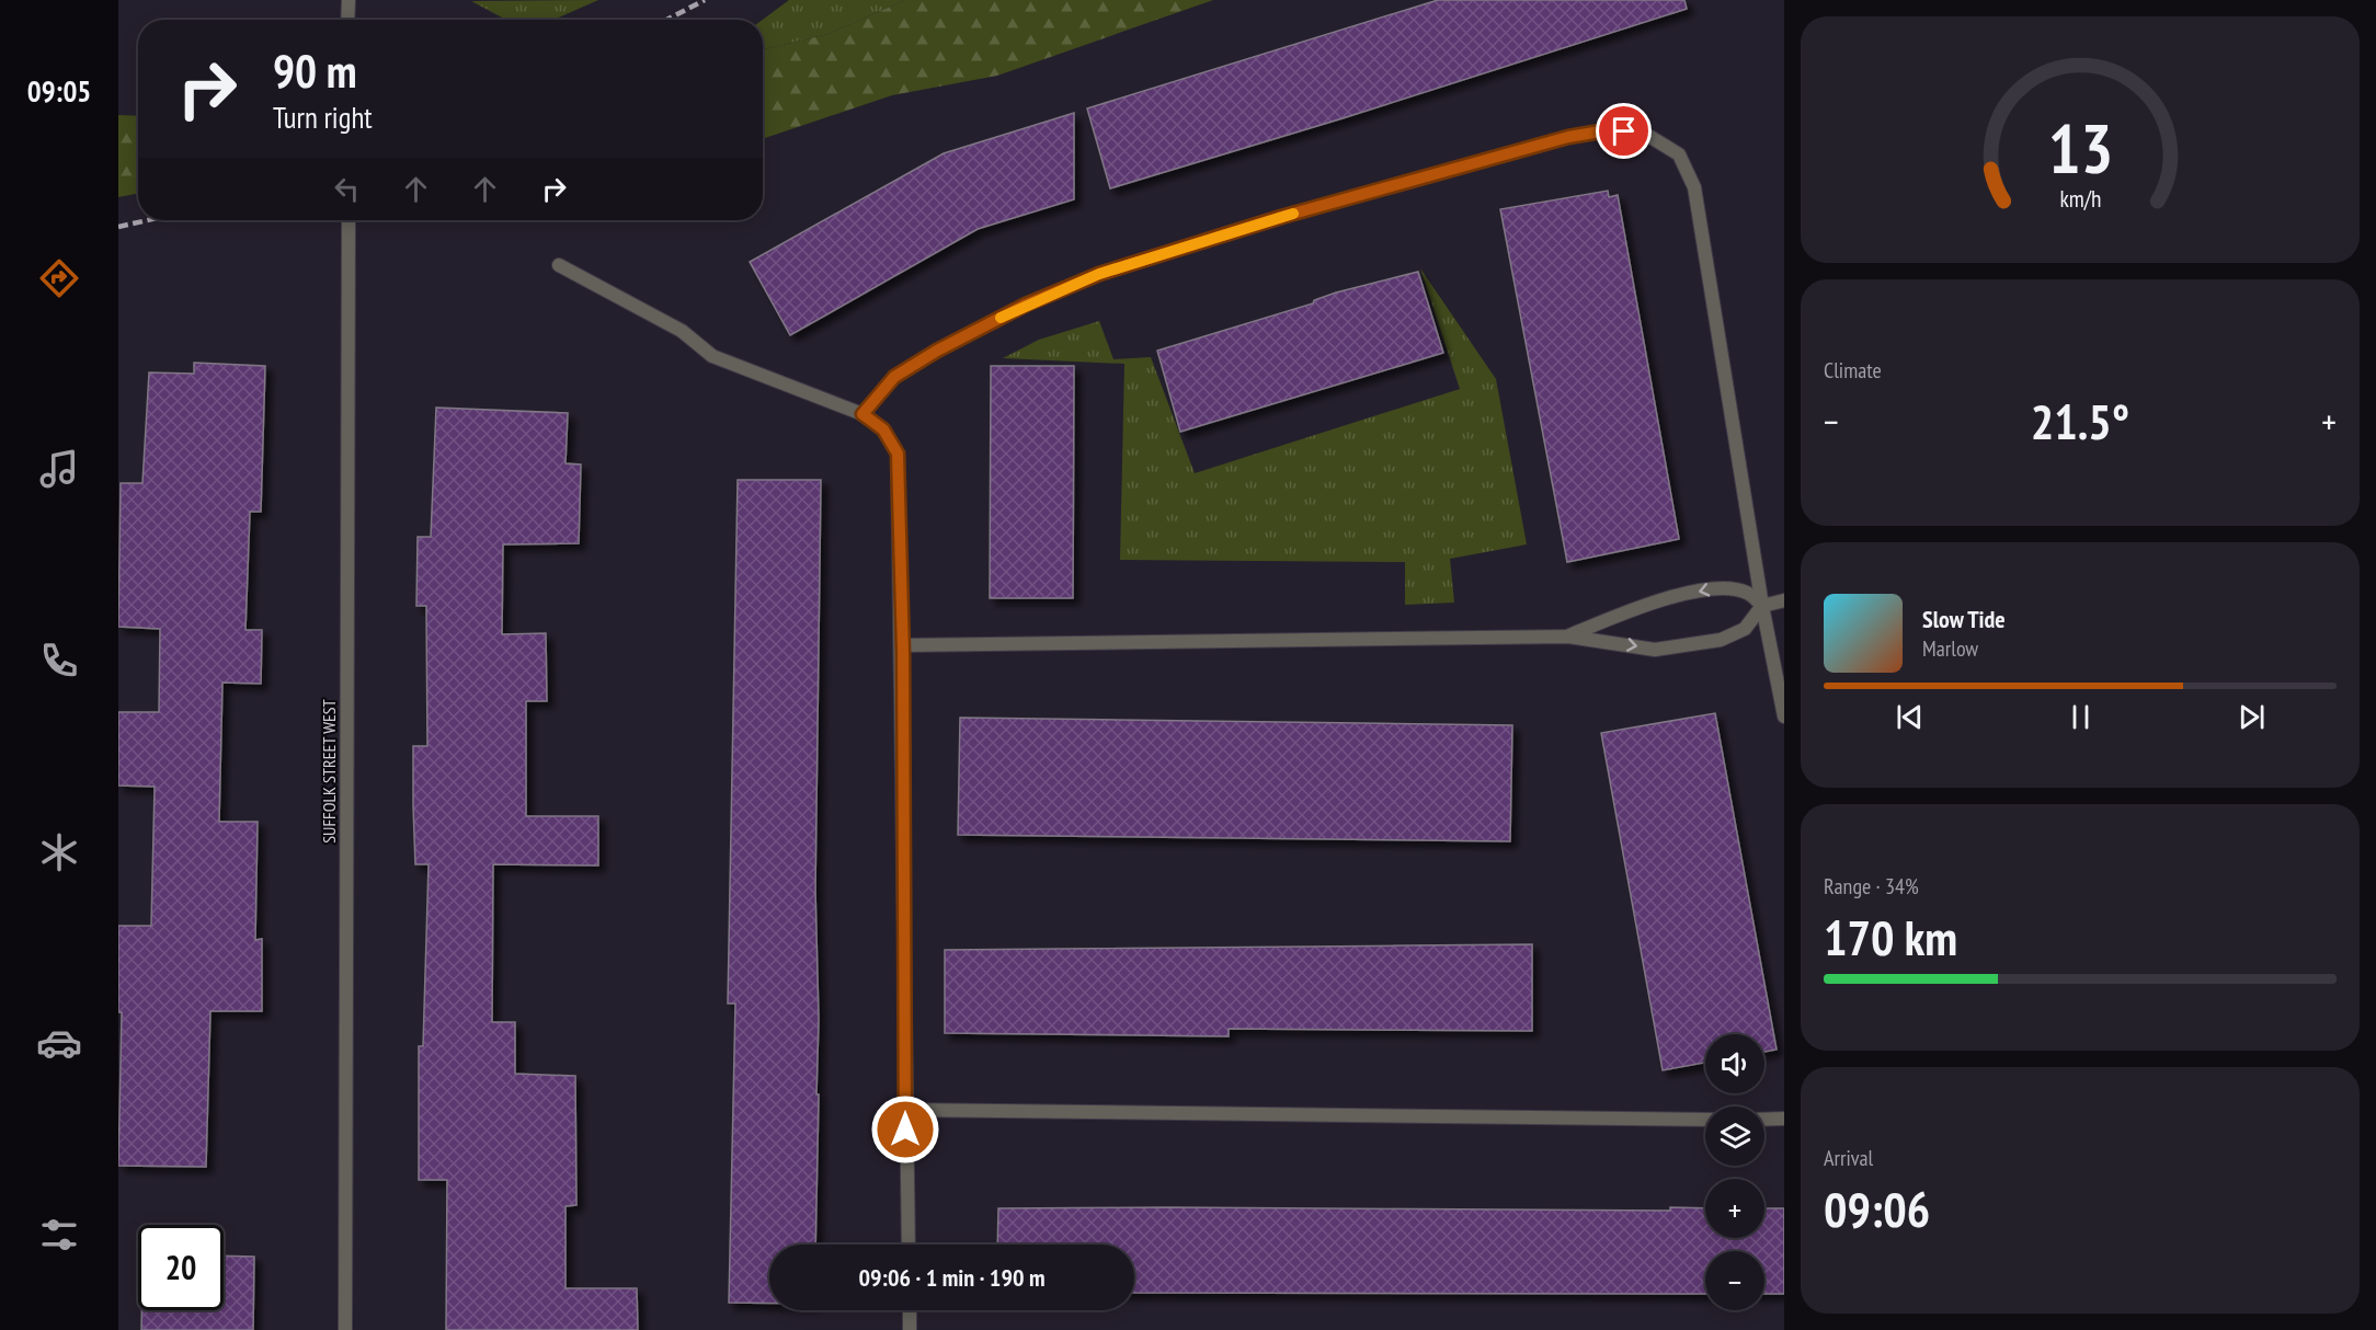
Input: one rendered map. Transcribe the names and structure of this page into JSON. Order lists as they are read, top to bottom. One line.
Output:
{"streets":{"street":["SUFFOLK STREET WEST"]},"page":{"tabs":"09:05","turn":["90 m","Turn right"],"tile":["Climate",["Range · 34%","170 km"],["Arrival","09:06"]],"heat":["−","21.5°","+"],"song":["Slow Tide","Marlow"],"map_buttons":["+","−"],"limit":"20","trip":"09:06 · 1 min · 190 m","gauge":["13","km/h"]}}
